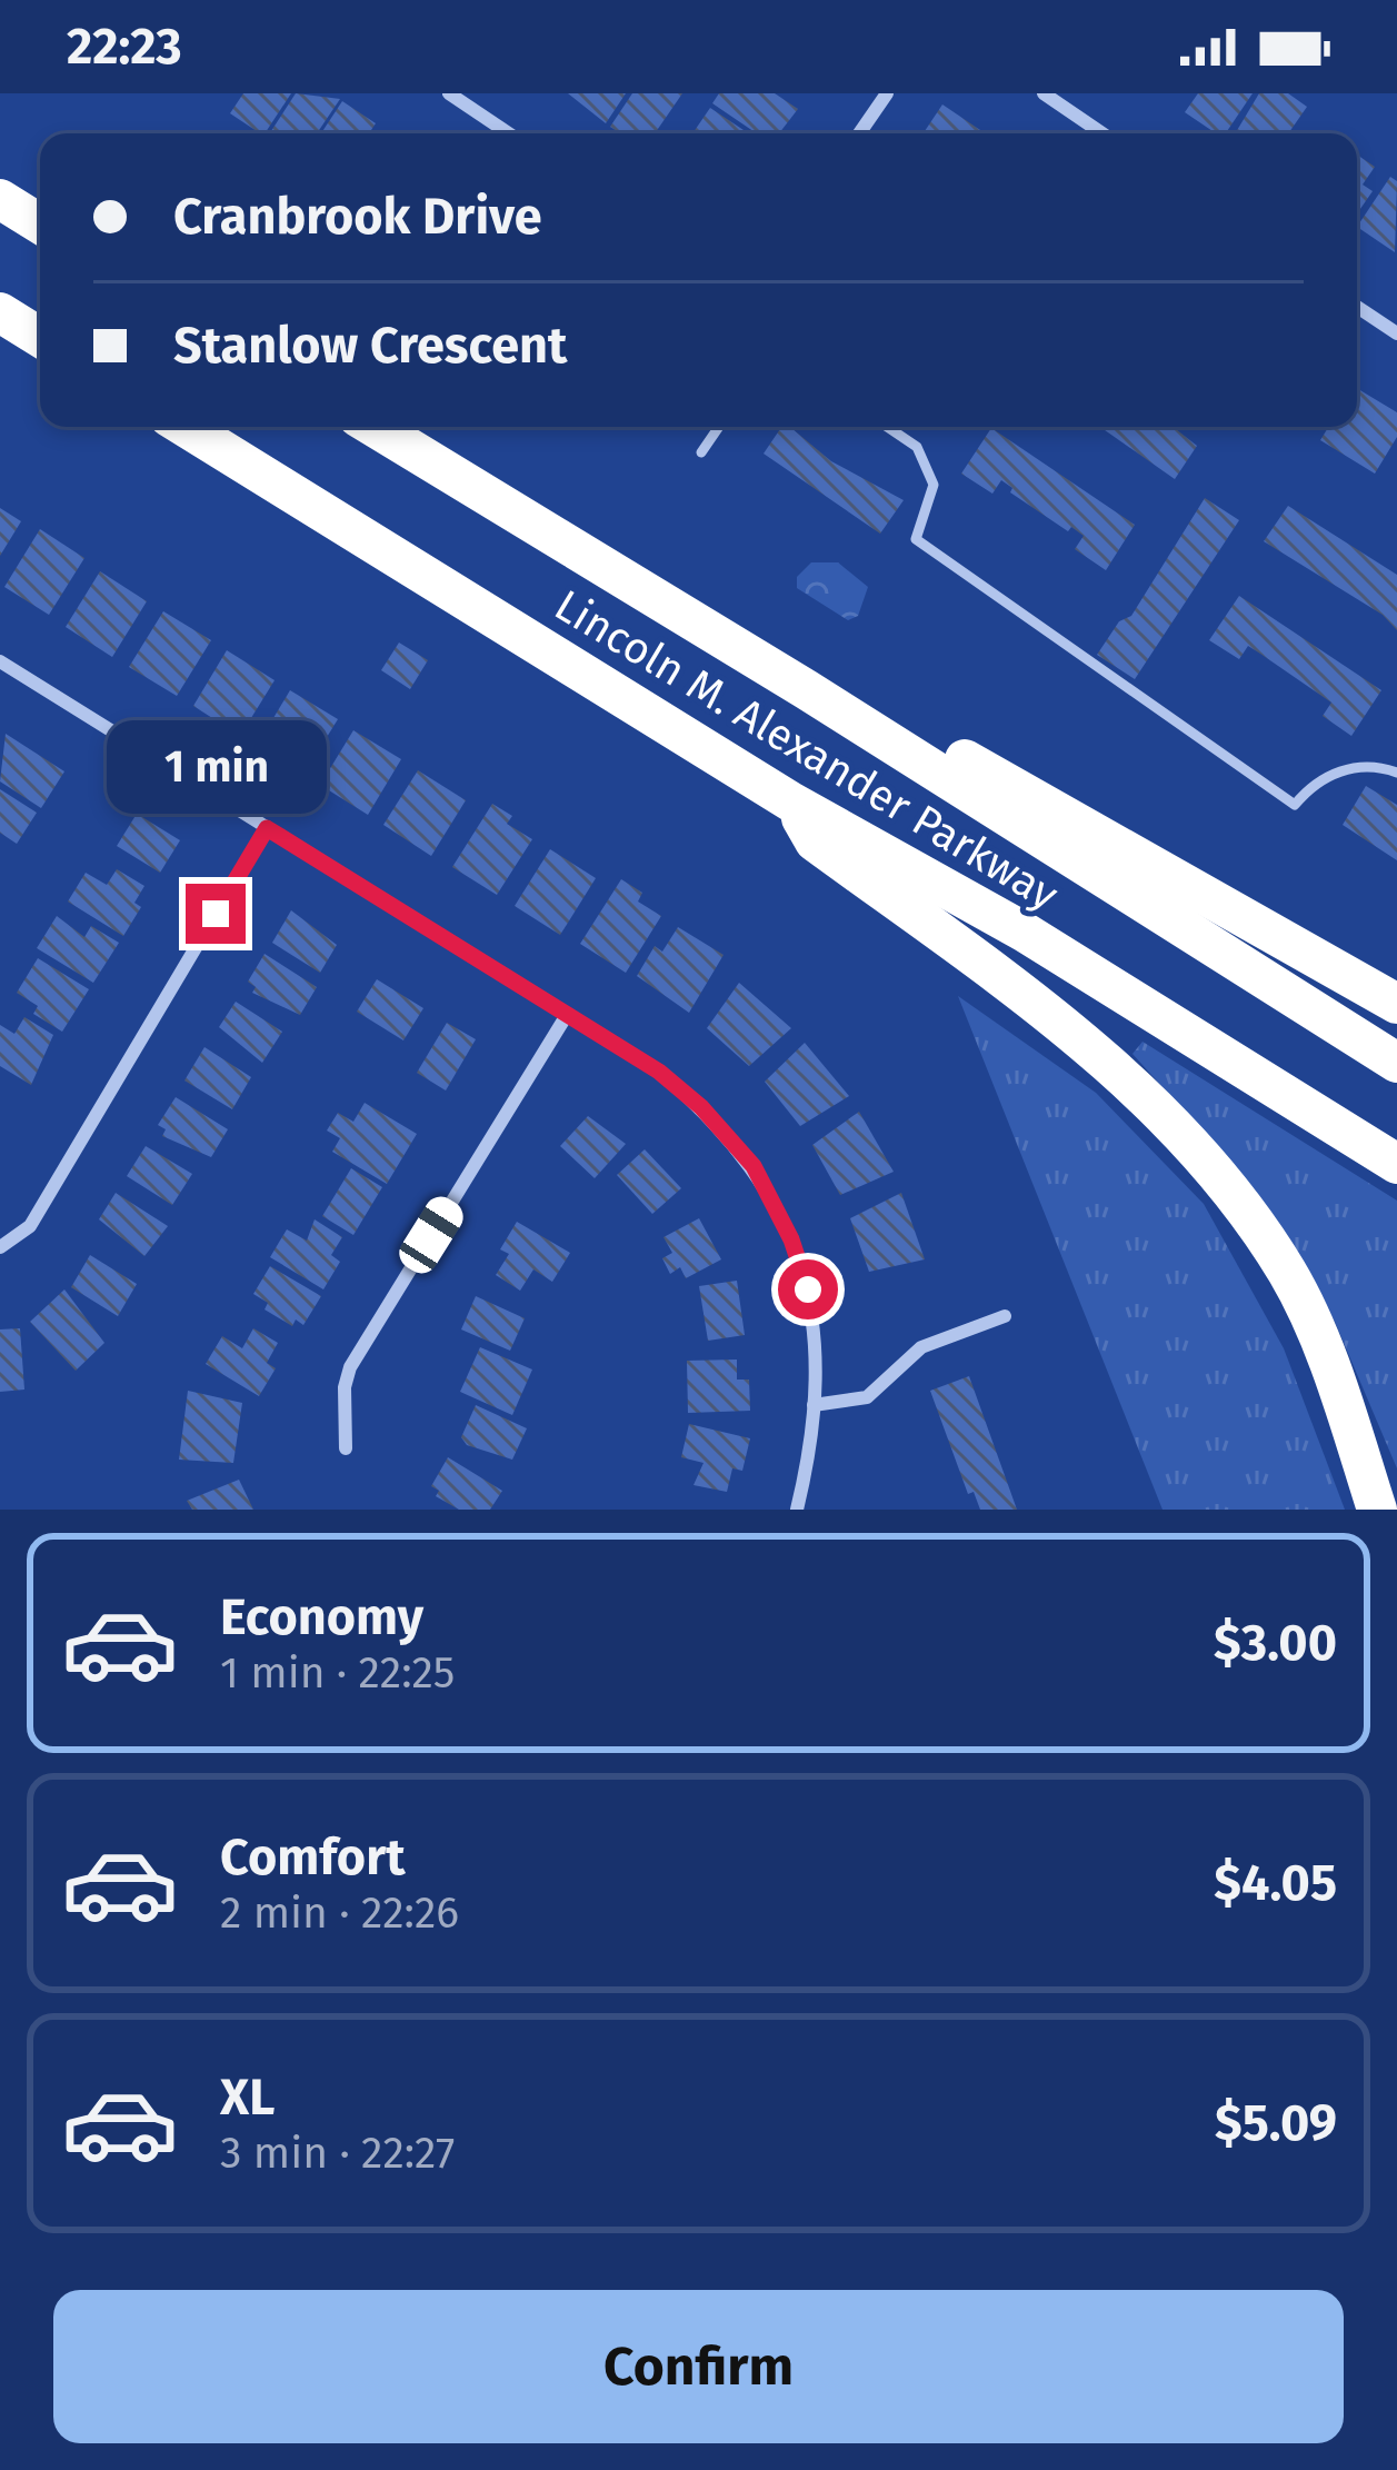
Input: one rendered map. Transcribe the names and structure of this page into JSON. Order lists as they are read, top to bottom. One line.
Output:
{"streets":{"highway":["Lincoln M. Alexander Parkway"]},"page":{"status":"22:23","banner":["Cranbrook Drive","Stanlow Crescent"],"bubble":"1 min","list":[{"name":"Economy","note":"1 min · 22:25","value":"$3.00"},{"name":"Comfort","note":"2 min · 22:26","value":"$4.05"},{"name":"XL","note":"3 min · 22:27","value":"$5.09"}],"buttons":"Confirm"}}
